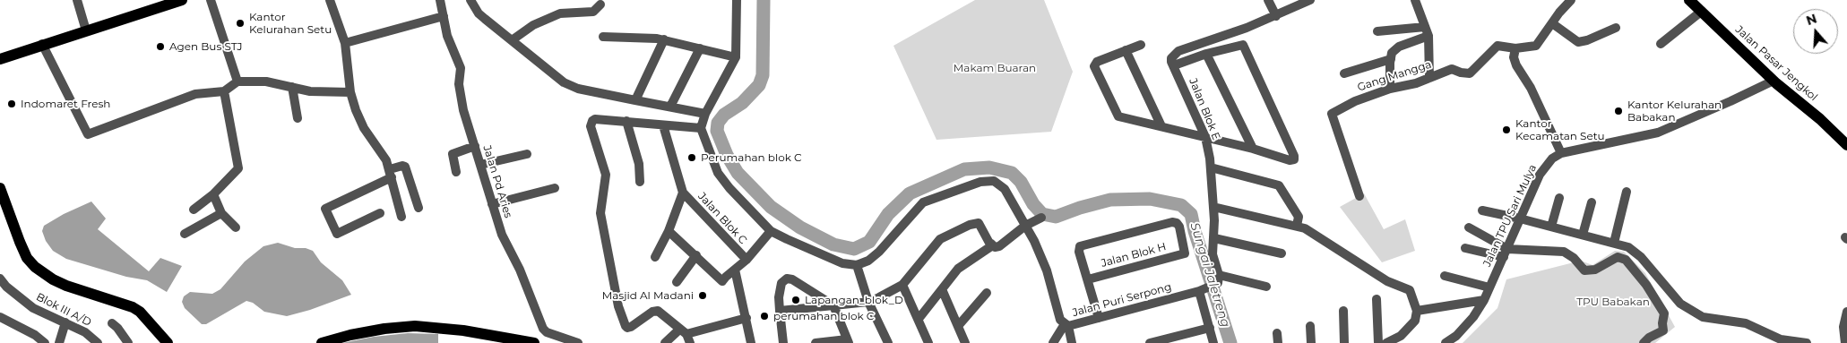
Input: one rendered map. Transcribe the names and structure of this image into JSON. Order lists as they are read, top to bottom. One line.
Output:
{"streets":{"main road":["Jalan Pasar Jengkol"],"street":["Gang Mangga","Jalan Blok E","Jalan Pd Aries","Jalan TPU Sari Mulya","Jalan Blok C","Jalan Blok H","Jalan Puri Serpong","Blok III A/D"]},"crossings":[["Jalan Pasar Jengkol","Jalan TPU Sari Mulya"]],"water":["Sungai Jaletreng"],"parks":["Makam Buaran","TPU Babakan"],"places":["Kantor Kelurahan Setu","Agen Bus STJ","Indomaret Fresh","Kantor Kelurahan Babakan","Kantor Kecamatan Setu","Perumahan blok C","Masjid Al Madani","Lapangan_blok_D","perumahan blok C"],"north":"top"}
